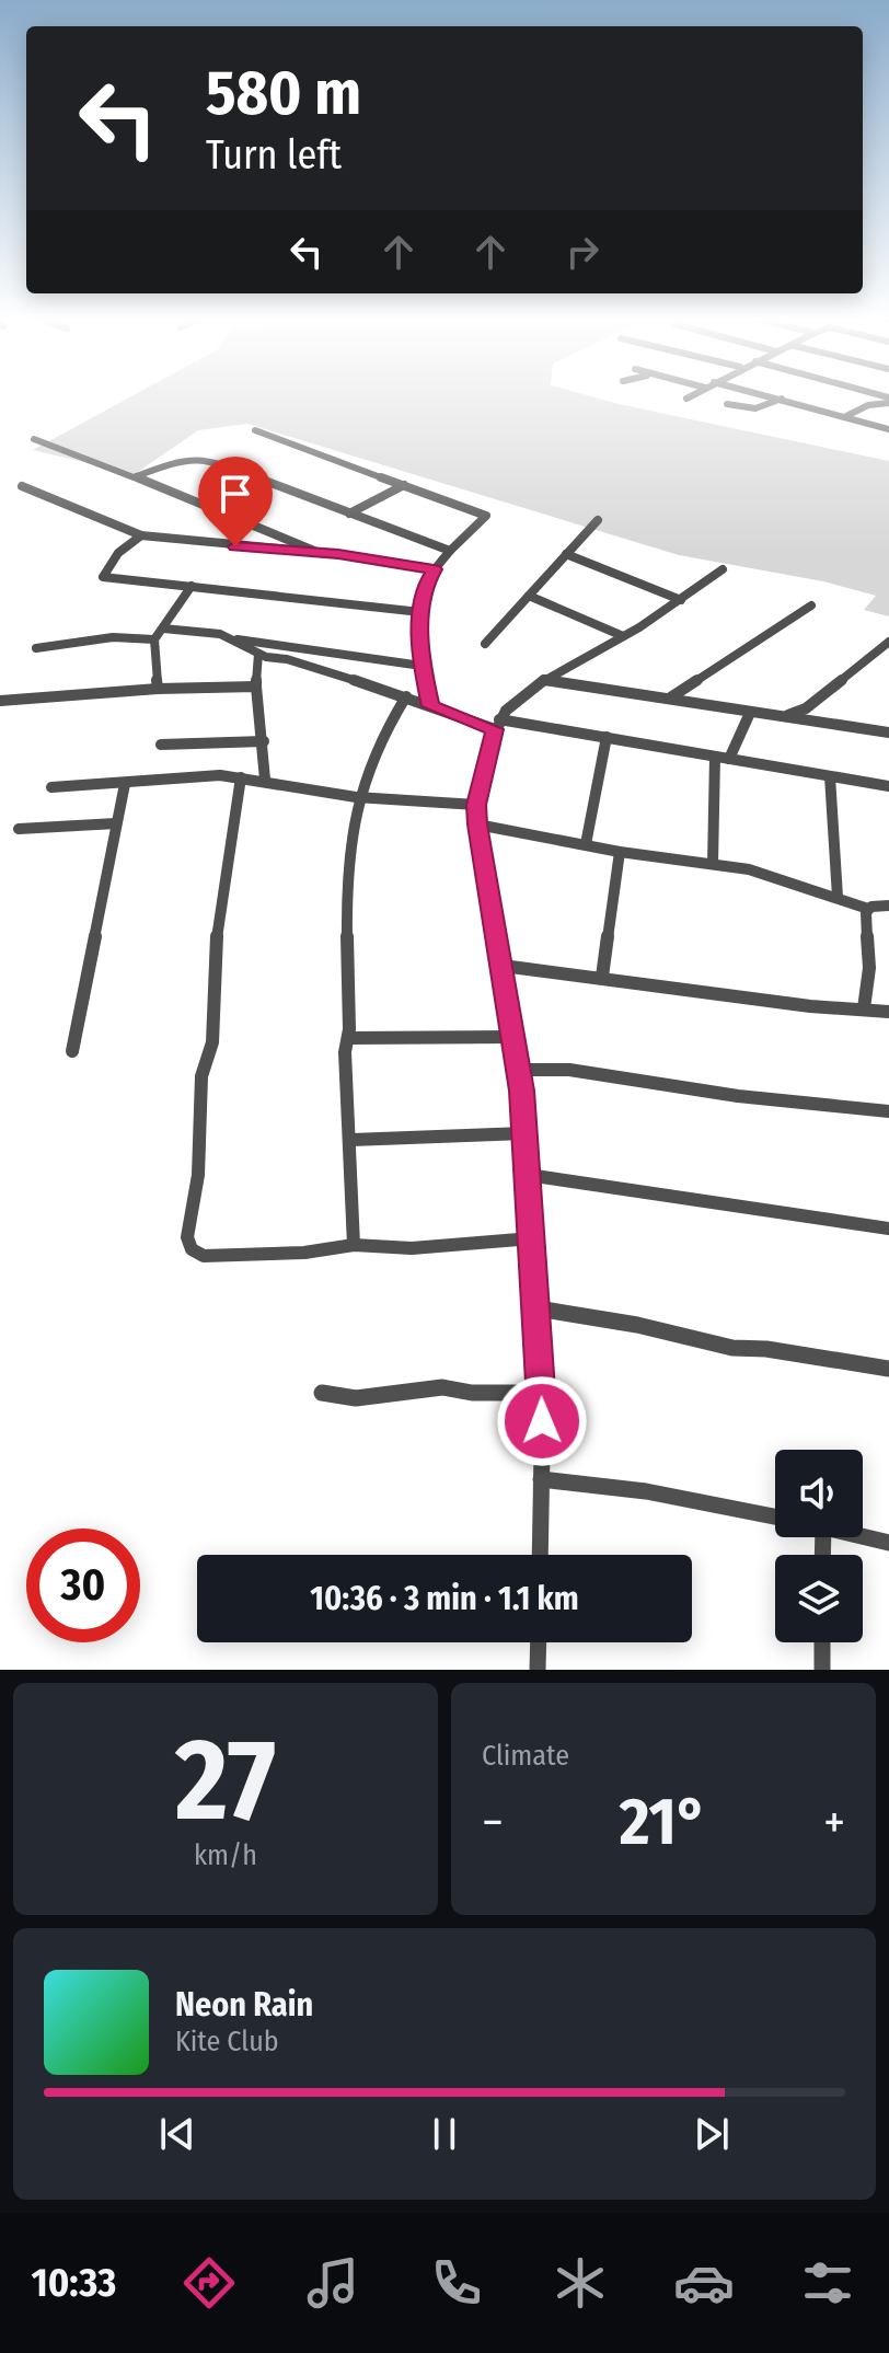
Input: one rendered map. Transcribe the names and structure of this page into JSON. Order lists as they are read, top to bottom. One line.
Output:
{"page":{"turn":["580 m","Turn left"],"limit":"30","trip":"10:36 · 3 min · 1.1 km","tile":[["27","km/h"],"Climate"],"heat":["−","21°","+"],"song":["Neon Rain","Kite Club"],"tabs":"10:33"}}
